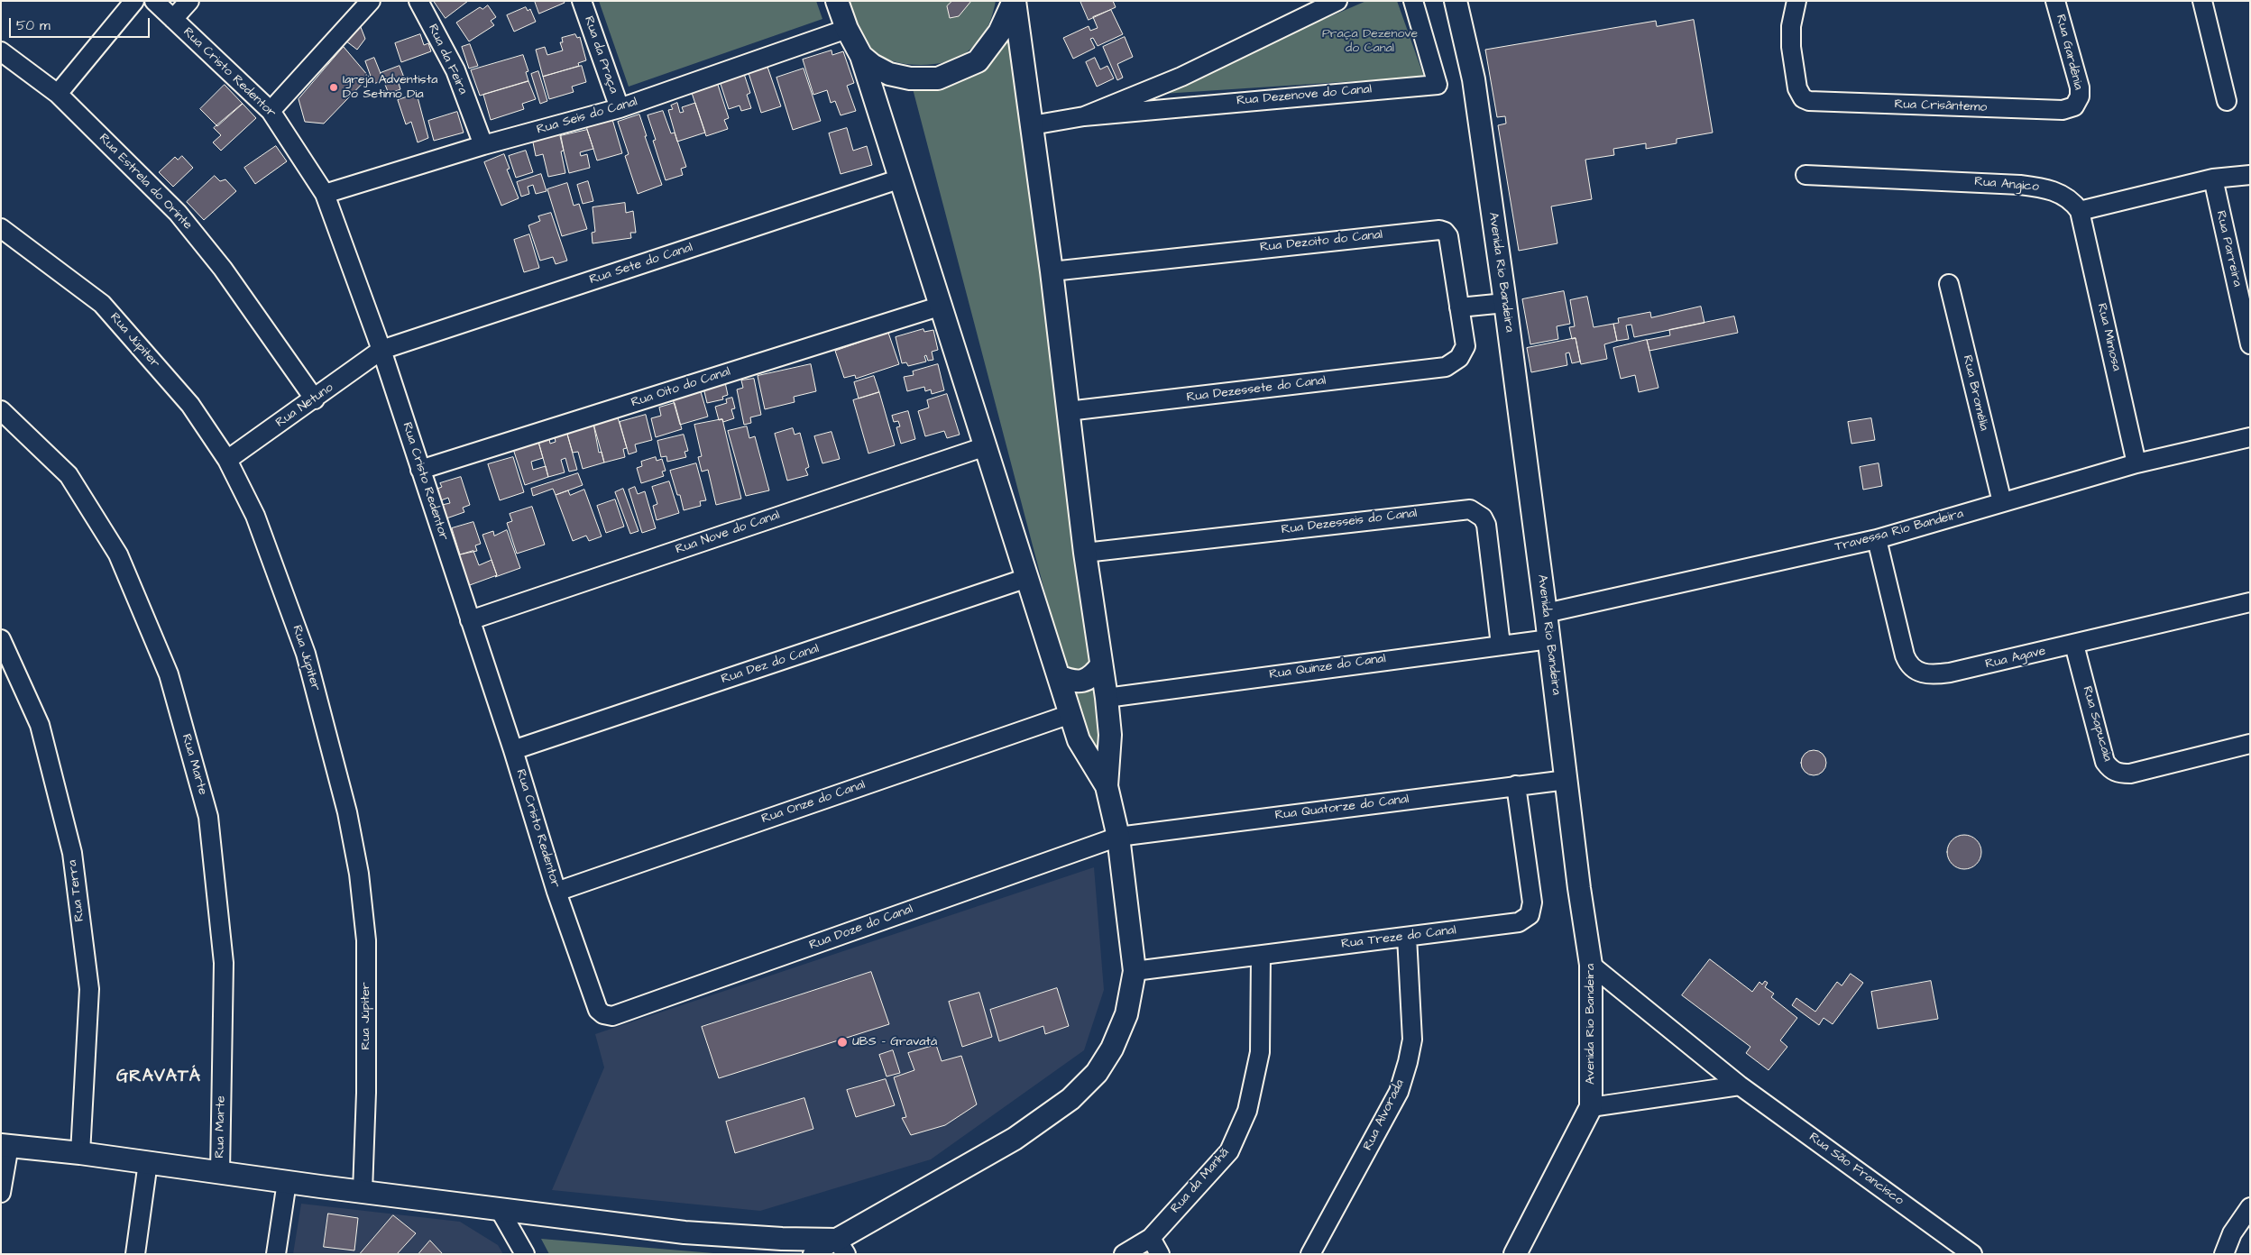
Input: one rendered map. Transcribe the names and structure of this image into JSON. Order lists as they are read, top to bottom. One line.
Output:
{"streets":{"street":["Rua Gardênia","Rua da Praça","Rua da Feira","Rua Cristo Redentor","Rua Dezenove do Canal","Rua Crisântemo","Rua Seis do Canal","Rua Estrela do Orinte","Rua Angico","Rua Dezoito do Canal","Rua Parreira","Rua Sete do Canal","Avenida Rio Bandeira","Rua Mimosa","Rua Júpiter","Rua Oito do Canal","Rua Dezessete do Canal","Rua Bromélia","Rua Netuno","Rua Dezesseis do Canal","Travessa Rio Bandeira","Rua Nove do Canal","Rua Agave","Rua Dez do Canal","Rua Quinze do Canal","Rua Sapucaia","Rua Marte","Rua Onze do Canal","Rua Quatorze do Canal","Rua Terra","Rua Doze do Canal","Rua Treze do Canal","Rua Alvorada","Rua São Francisco","Rua da Manhã"]},"crossings":[["Rua Gardênia","Rua Crisântemo"],["Rua da Praça","Rua Seis do Canal"],["Rua da Feira","Rua Seis do Canal"],["Rua Cristo Redentor","Rua Seis do Canal"],["Rua Cristo Redentor","Rua Sete do Canal"],["Rua Cristo Redentor","Rua Oito do Canal"],["Rua Cristo Redentor","Rua Netuno"],["Rua Cristo Redentor","Rua Nove do Canal"],["Rua Cristo Redentor","Rua Dez do Canal"],["Rua Cristo Redentor","Rua Onze do Canal"],["Rua Cristo Redentor","Rua Doze do Canal"],["Rua Estrela do Orinte","Rua Netuno"],["Rua Angico","Rua Mimosa"],["Rua Dezoito do Canal","Rua Dezessete do Canal"],["Rua Sete do Canal","Rua Netuno"],["Avenida Rio Bandeira","Travessa Rio Bandeira"],["Avenida Rio Bandeira","Rua Quinze do Canal"],["Avenida Rio Bandeira","Rua Quatorze do Canal"],["Avenida Rio Bandeira","Rua São Francisco"],["Rua Mimosa","Travessa Rio Bandeira"],["Rua Júpiter","Rua Netuno"],["Rua Bromélia","Travessa Rio Bandeira"],["Rua Dezesseis do Canal","Rua Quinze do Canal"],["Travessa Rio Bandeira","Rua Agave"],["Rua Agave","Rua Sapucaia"],["Rua Quatorze do Canal","Rua Doze do Canal"],["Rua Quatorze do Canal","Rua Treze do Canal"],["Rua Treze do Canal","Rua Alvorada"],["Rua Treze do Canal","Rua da Manhã"]],"districts":["GRAVATÁ"],"parks":["Praça Dezenove do Canal"],"places":["Igreja Adventista Do Setimo Dia","UBS - Gravatá"],"scale_bar":"50 m"}
